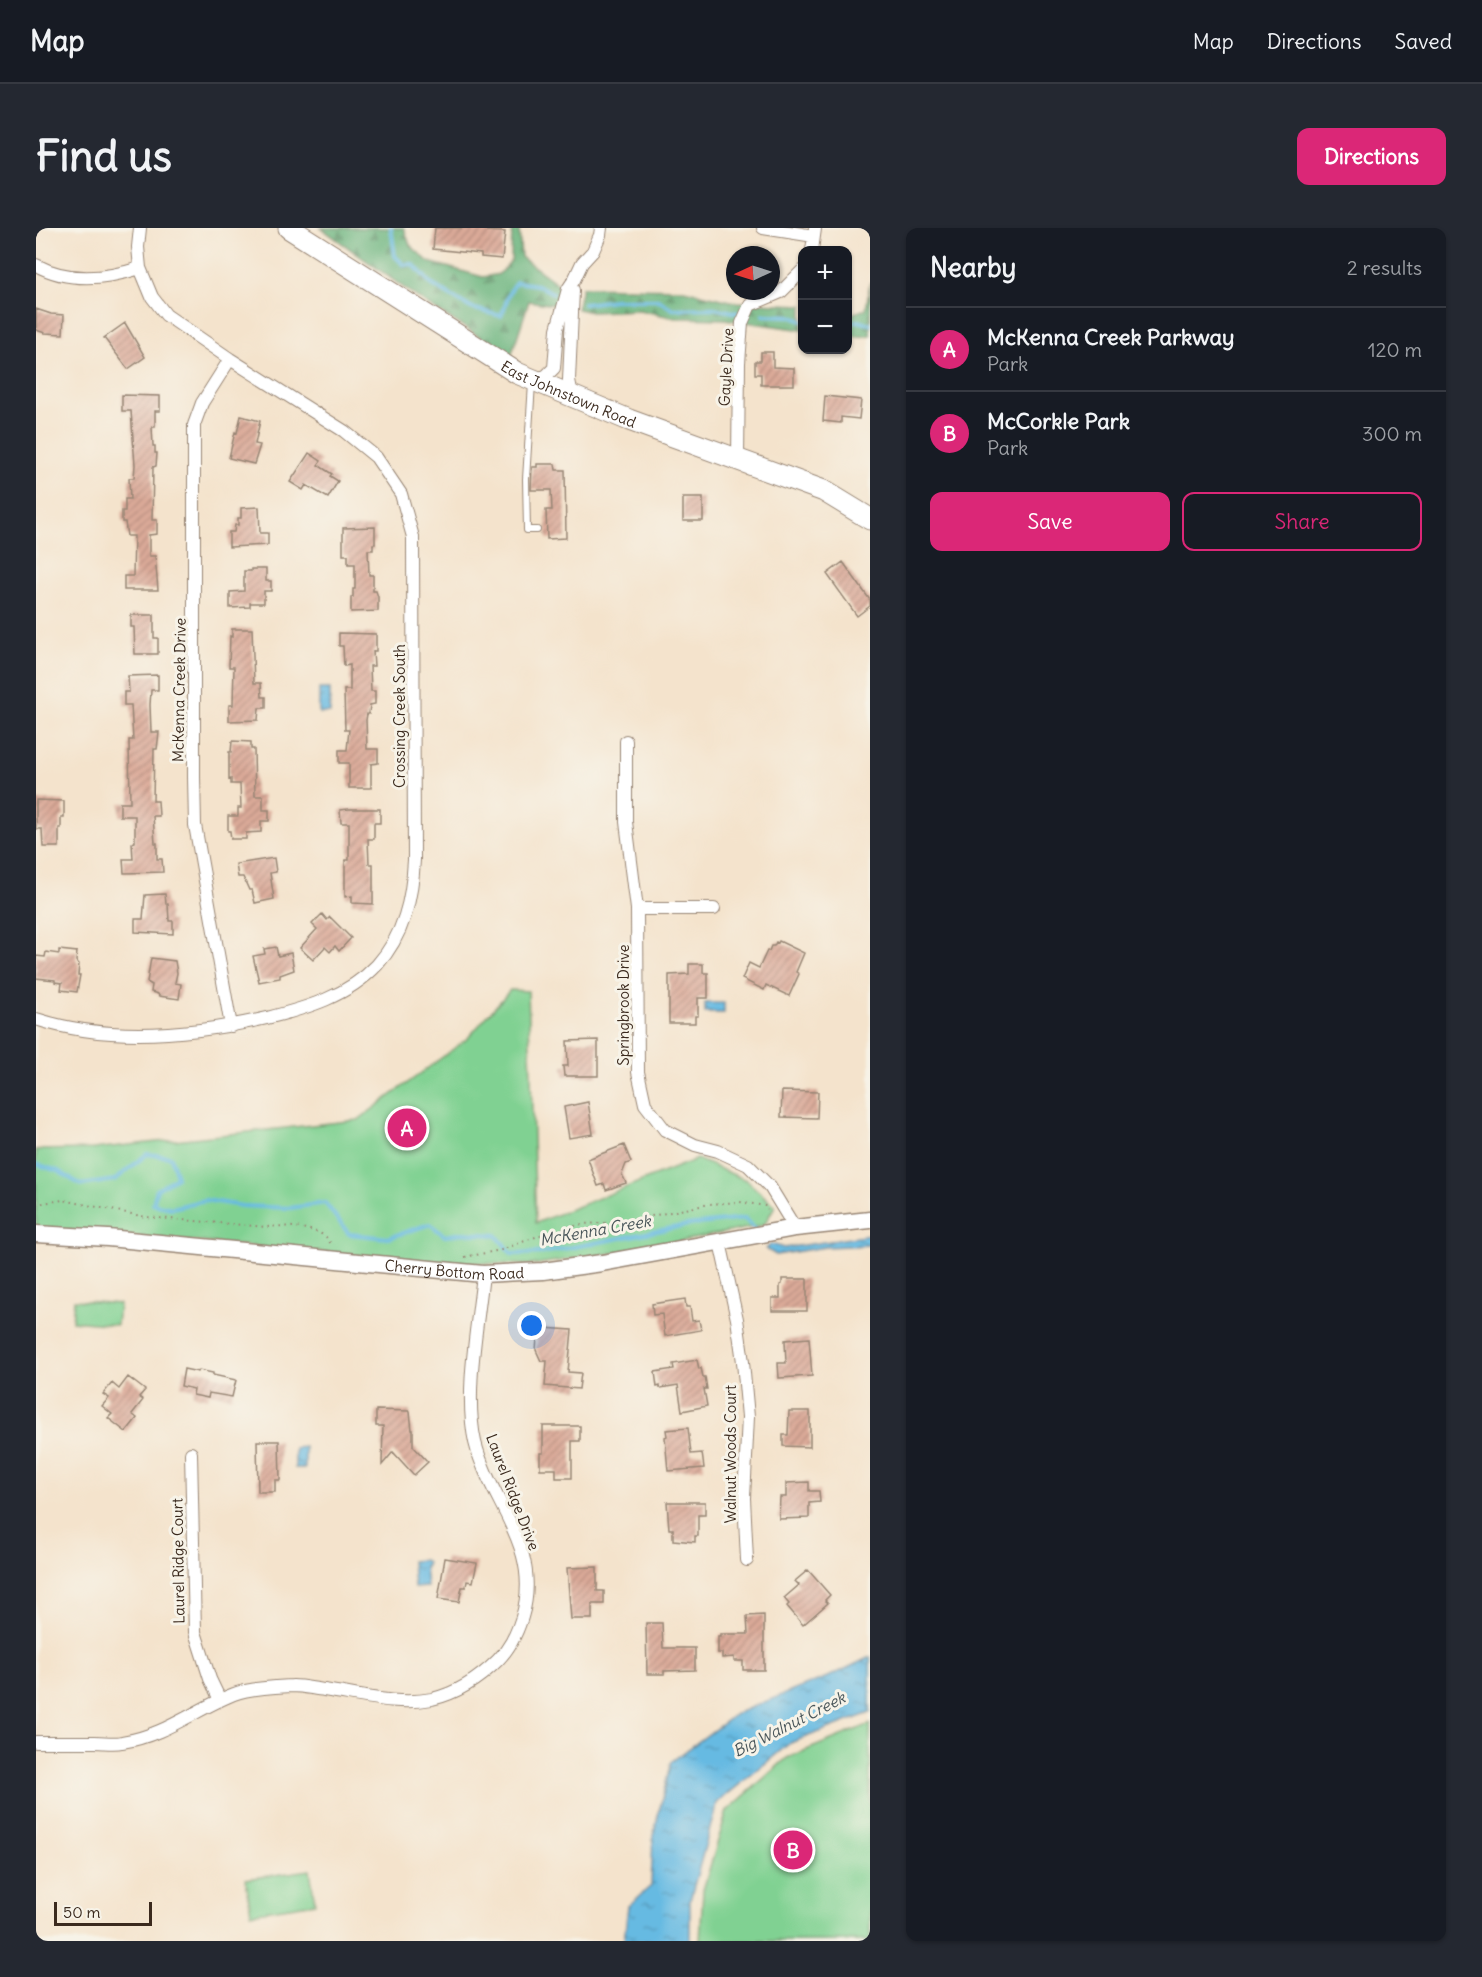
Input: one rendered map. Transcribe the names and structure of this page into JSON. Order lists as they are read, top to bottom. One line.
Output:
{"streets":{"highway":["East Johnstown Road"],"main road":["Cherry Bottom Road"],"street":["Gayle Drive","McKenna Creek Drive","Crossing Creek South","Springbrook Drive","Walnut Woods Court","Laurel Ridge Drive","Laurel Ridge Court"]},"crossings":[["Gayle Drive","East Johnstown Road"],["McKenna Creek Drive","Crossing Creek South"],["Springbrook Drive","Cherry Bottom Road"],["Cherry Bottom Road","Walnut Woods Court"],["Cherry Bottom Road","Laurel Ridge Drive"],["Laurel Ridge Drive","Laurel Ridge Court"]],"water":["McKenna Creek","Big Walnut Creek"],"scale_bar":"50 m","north":"left","page":{"header":"Map","nav":["Map","Directions","Saved"],"buttons":["Directions",["Save","Share"]],"title":"Find us","heading":["Nearby","2 results"],"map_buttons":["+","−"],"list":[{"mark":"A","name":"McKenna Creek Parkway","note":"Park","value":"120 m"},{"mark":"B","name":"McCorkle Park","note":"Park","value":"300 m"}],"pins":["A","B"],"scale":"50 m"}}
